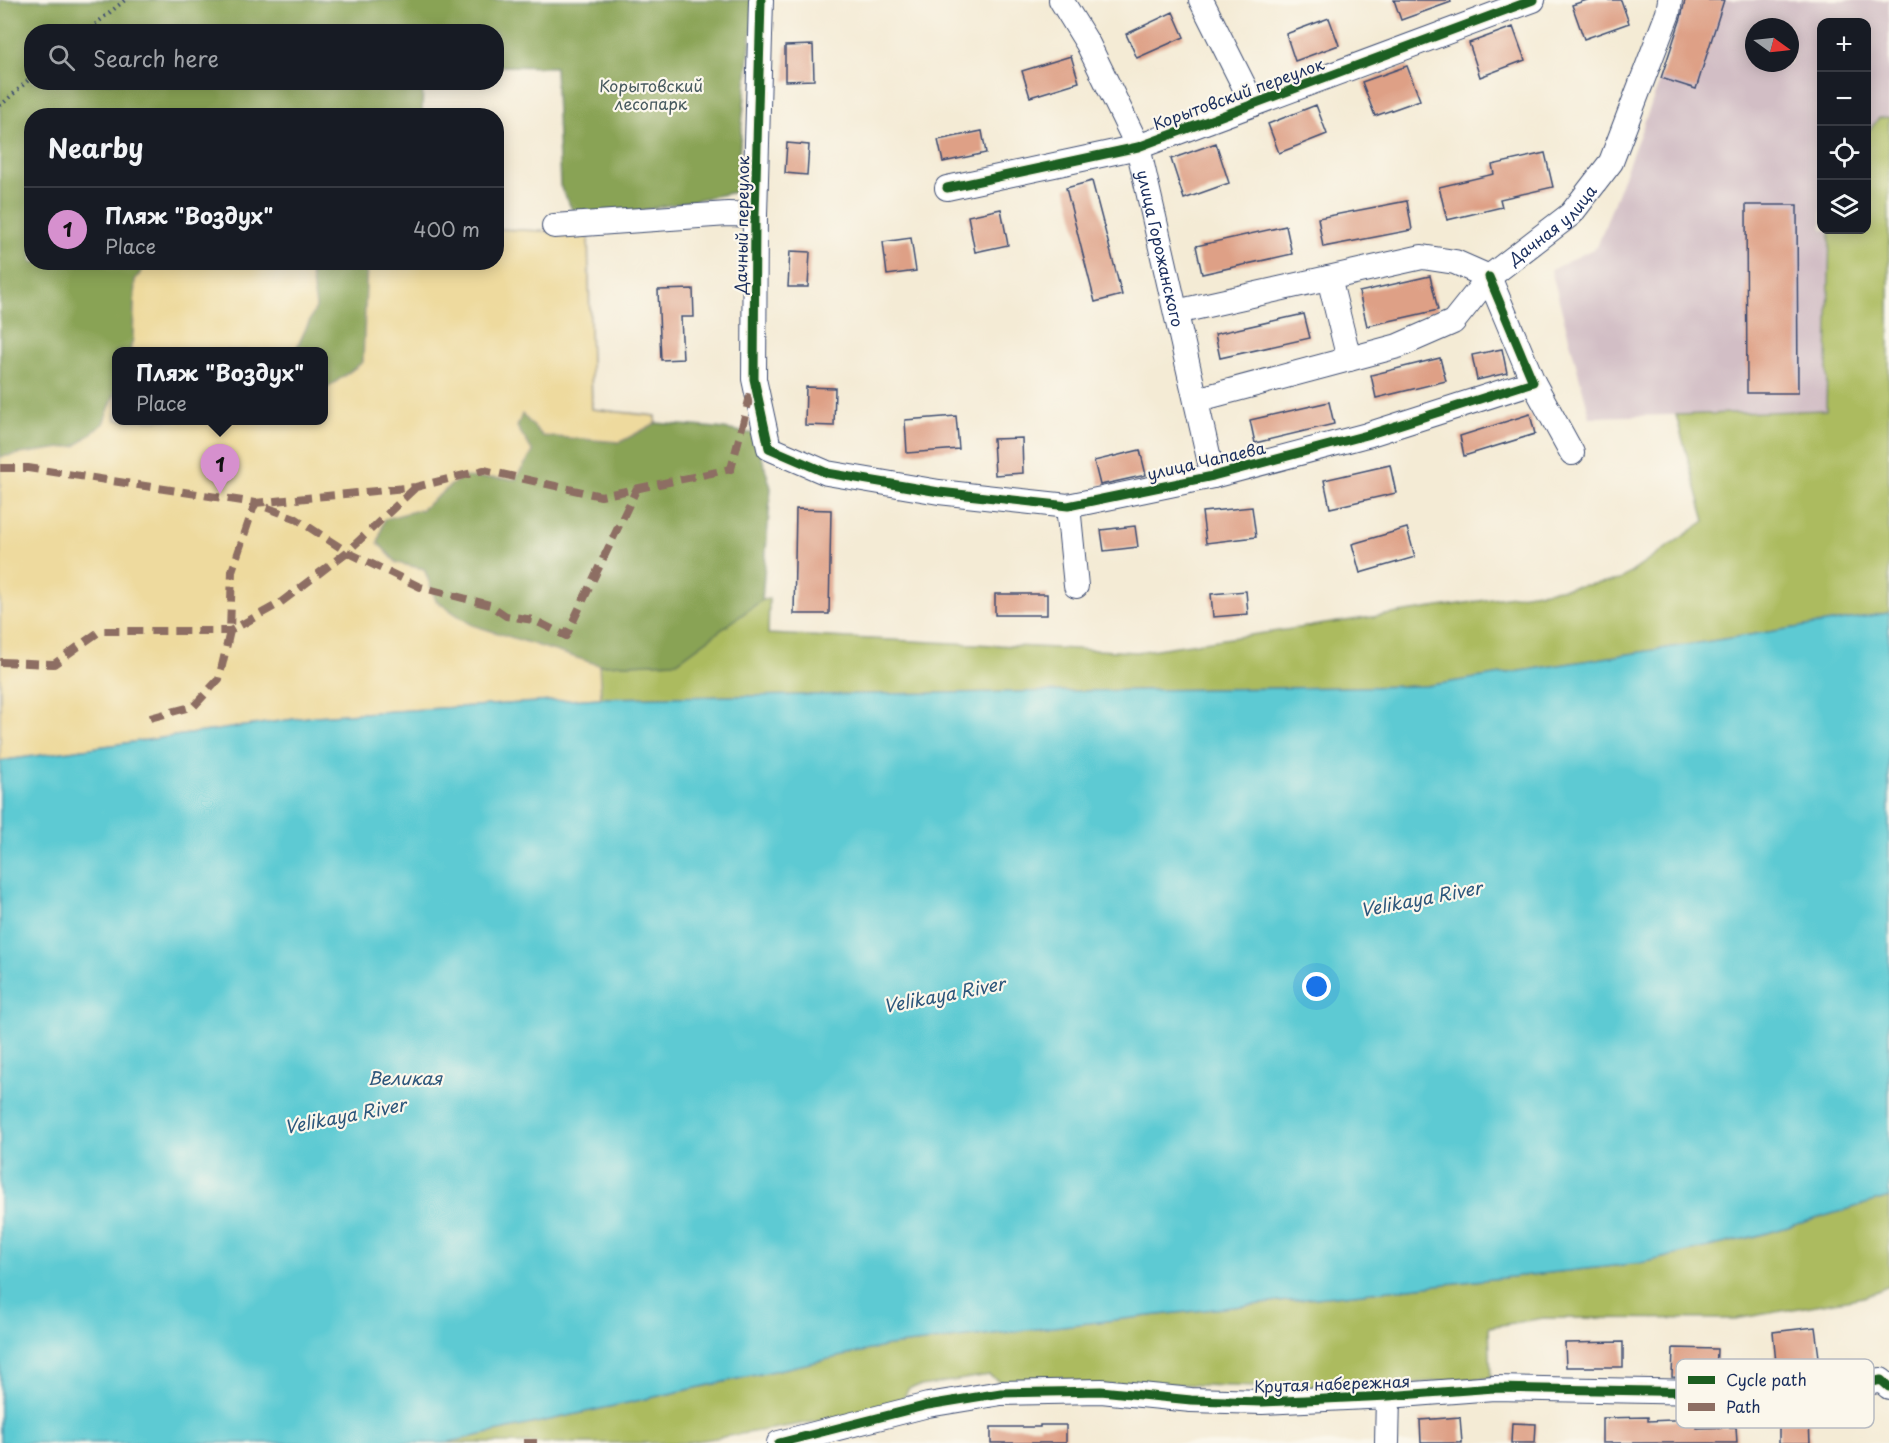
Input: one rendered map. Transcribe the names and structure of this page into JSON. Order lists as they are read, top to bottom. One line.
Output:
{"streets":{"street":["Корытовский переулок","Дачная улица","Дачный переулок","улица Горожанского","улица Чапаева","Крутая набережная"]},"crossings":[["Корытовский переулок","улица Горожанского"],["Дачная улица","улица Горожанского"],["Дачный переулок","улица Чапаева"],["улица Горожанского","улица Чапаева"]],"water":["Velikaya River","Великая"],"parks":["Корытовский лесопарк"],"legend":["Cycle path","Path"],"north":"right","page":{"map_buttons":["+","−"],"search":"Search here","heading":"Nearby","list":[{"mark":"1","name":"Пляж \"Воздух\"","note":"Place","value":"400 m"}],"popup":["Пляж \"Воздух\"","Place"],"pins":"1"}}
